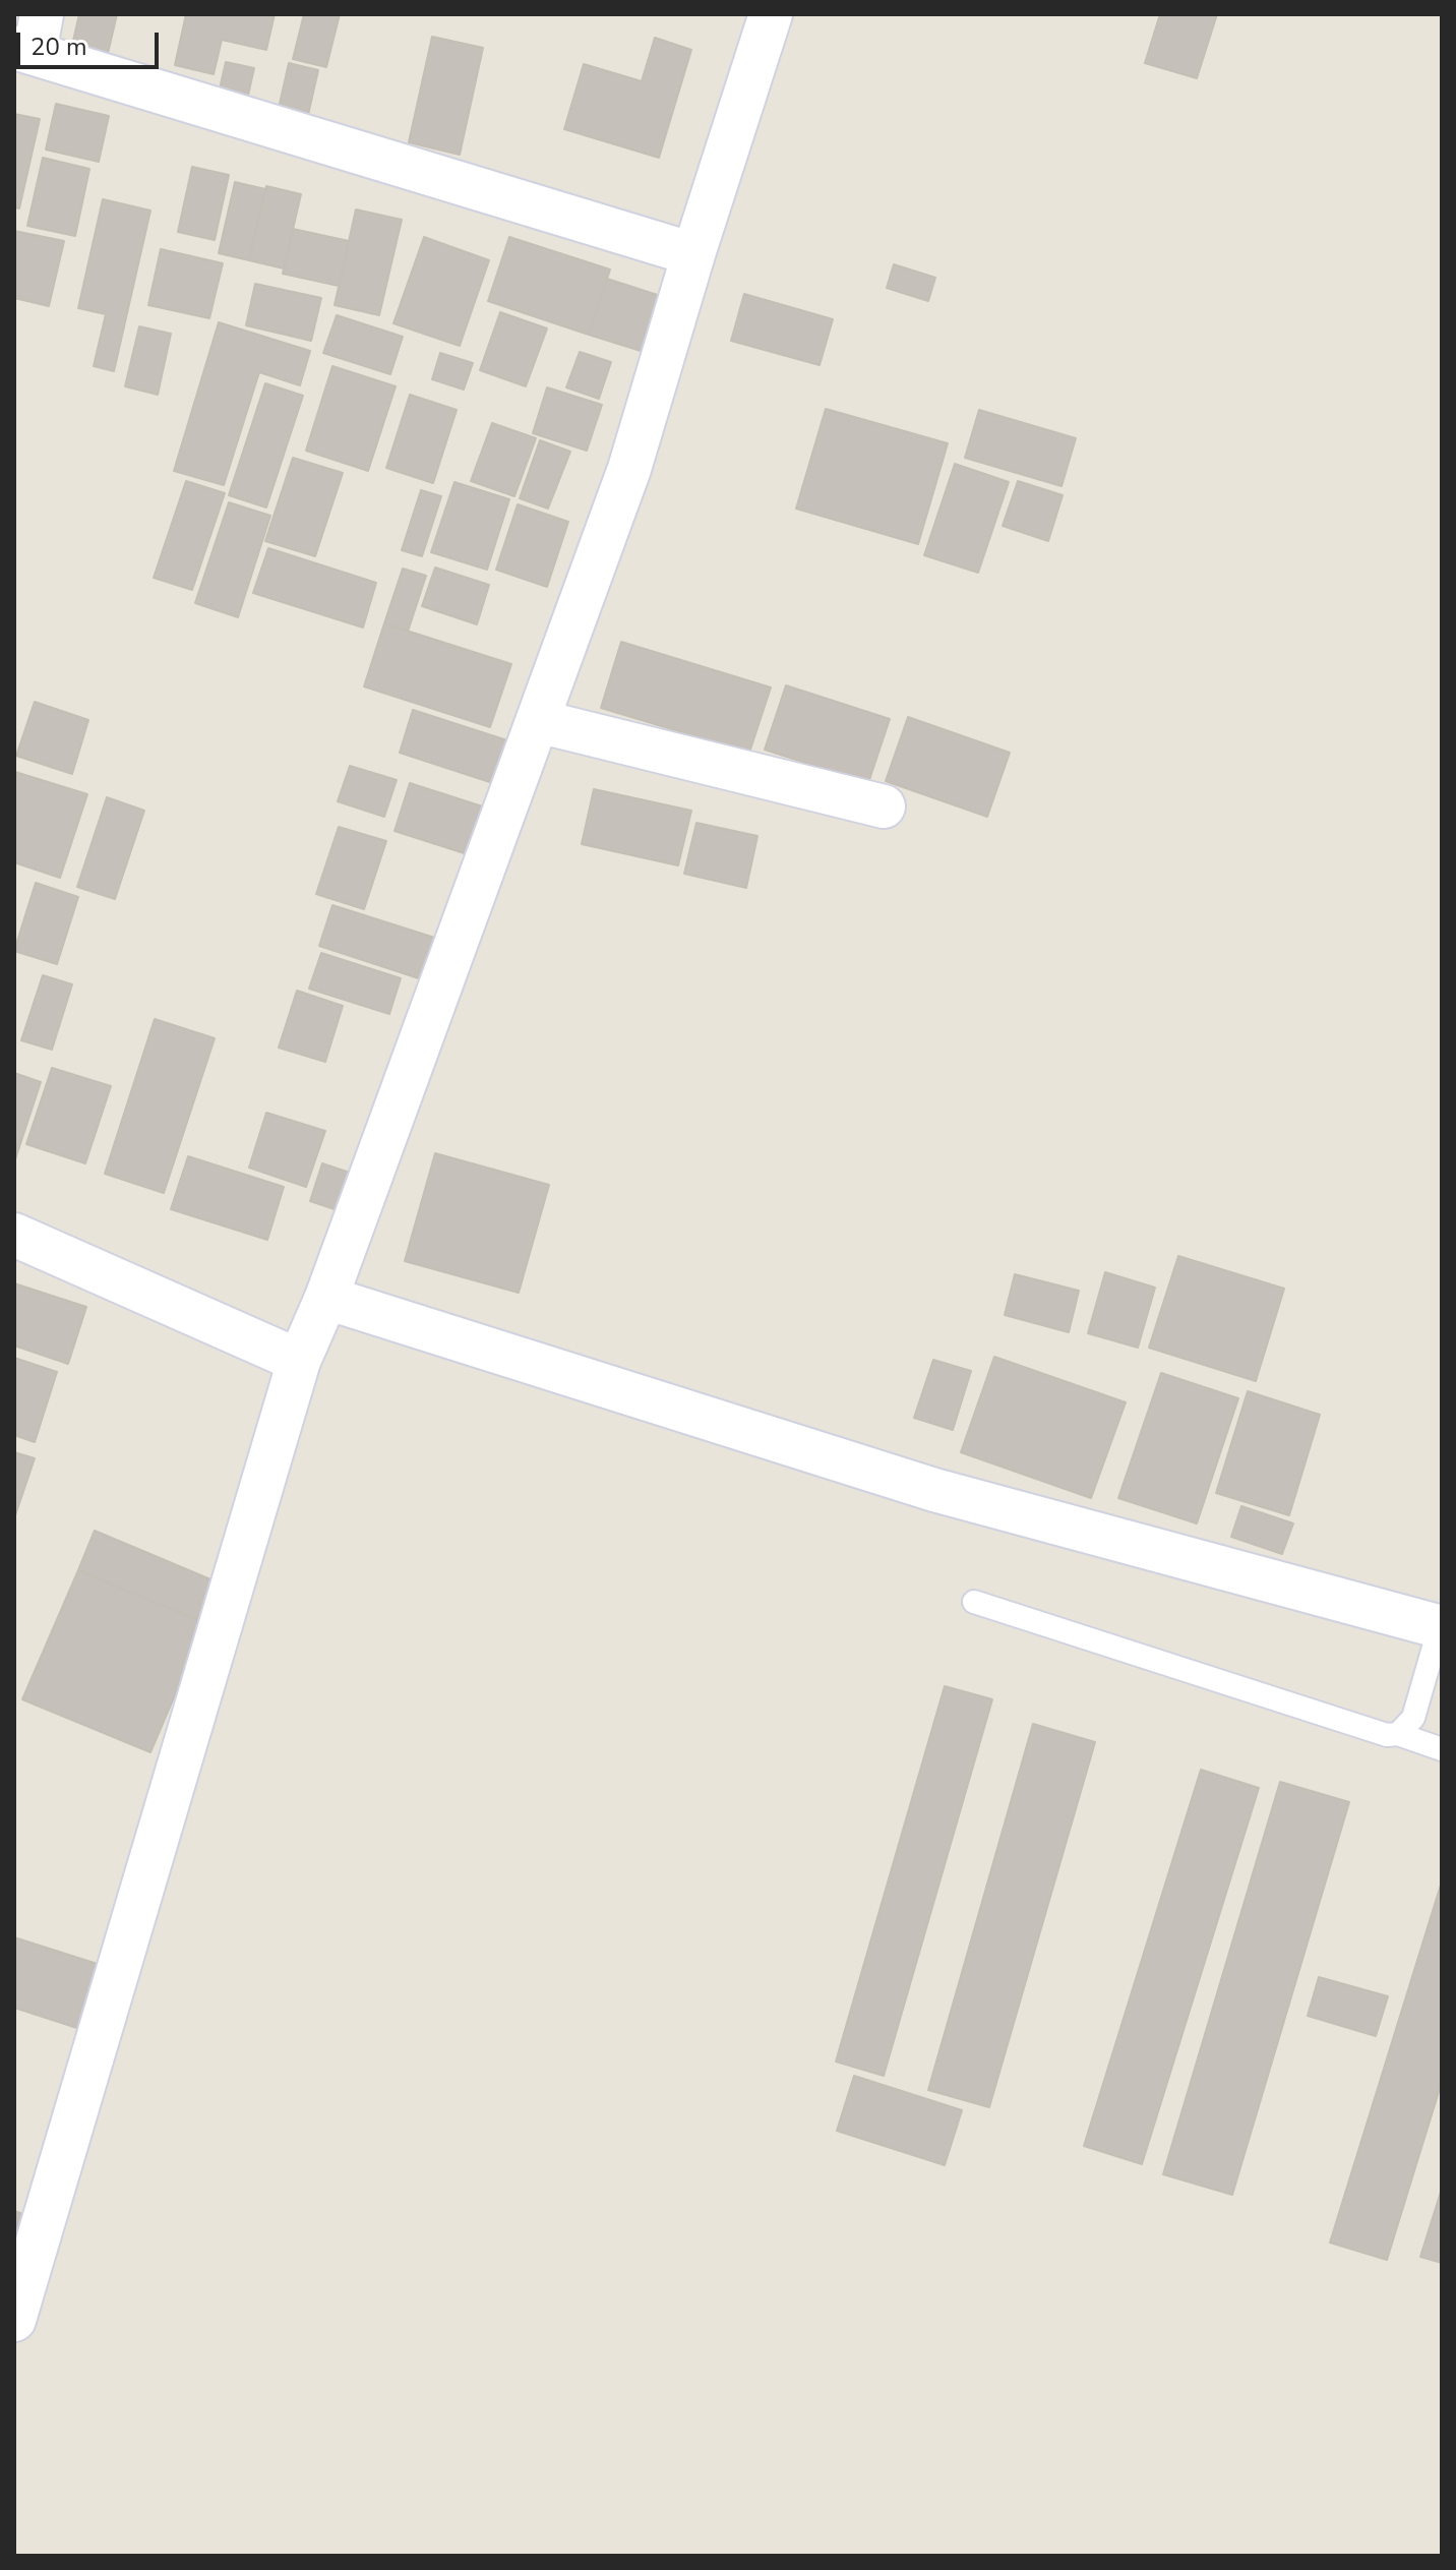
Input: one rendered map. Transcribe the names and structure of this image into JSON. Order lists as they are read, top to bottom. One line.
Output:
{"scale_bar":"20 m"}
